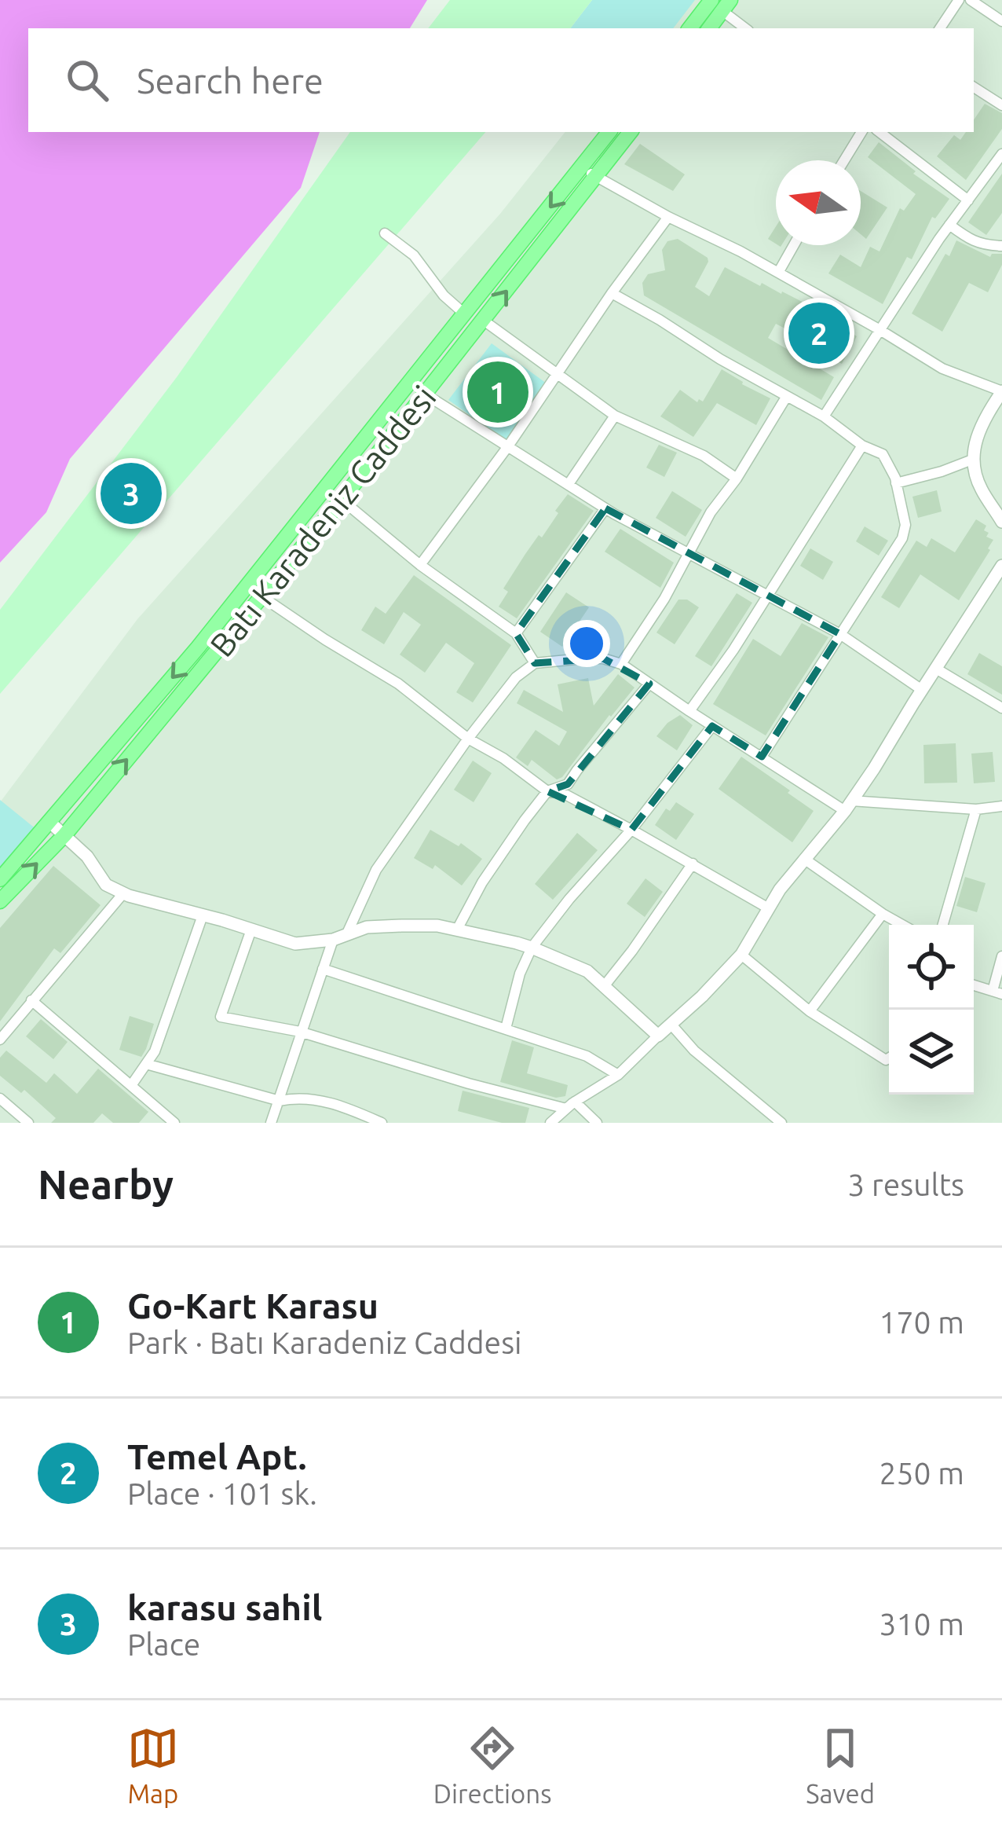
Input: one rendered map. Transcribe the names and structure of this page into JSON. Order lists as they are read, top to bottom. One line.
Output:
{"streets":{"main road":["Batı Karadeniz Caddesi"]},"north":"left","page":{"search":"Search here","pins":["2","1","3"],"heading":["Nearby","3 results"],"list":[{"mark":"1","name":"Go-Kart Karasu","note":"Park · Batı Karadeniz Caddesi","value":"170 m"},{"mark":"2","name":"Temel Apt.","note":"Place · 101 sk.","value":"250 m"},{"mark":"3","name":"karasu sahil","note":"Place","value":"310 m"}],"nav":["Map","Directions","Saved"]}}
